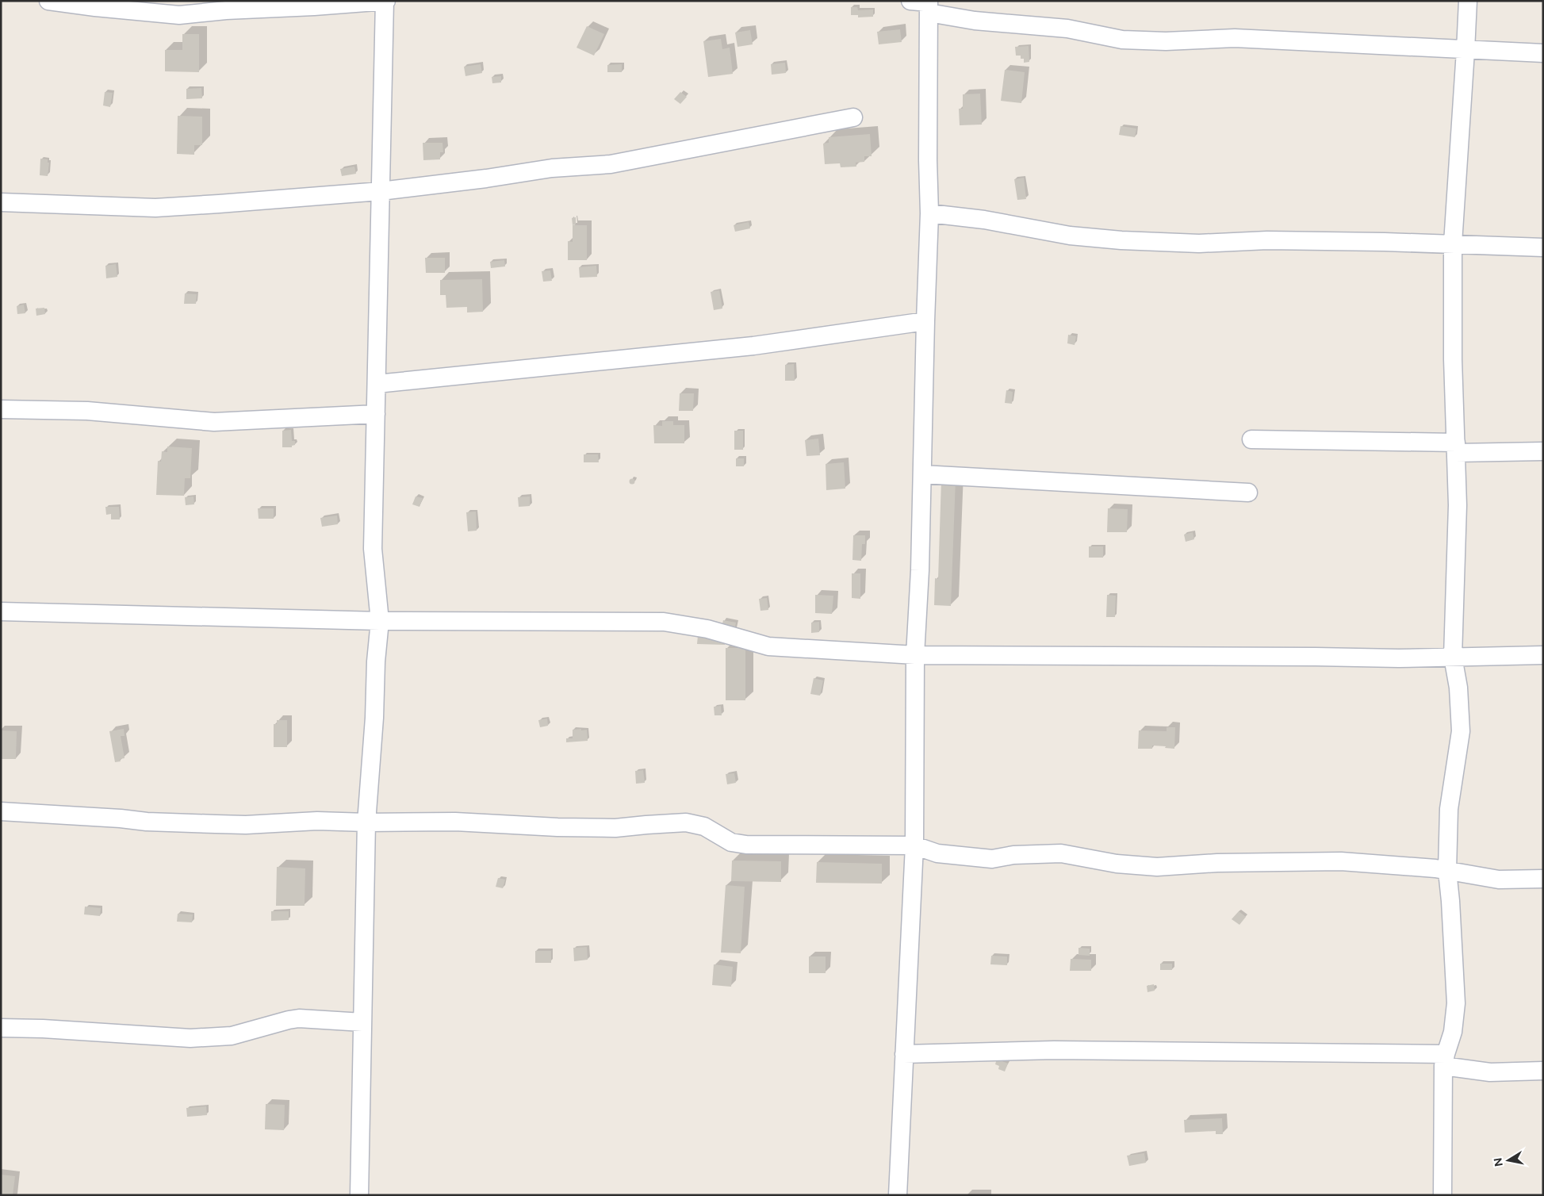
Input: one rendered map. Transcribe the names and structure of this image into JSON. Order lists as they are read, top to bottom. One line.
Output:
{"north":"left"}
